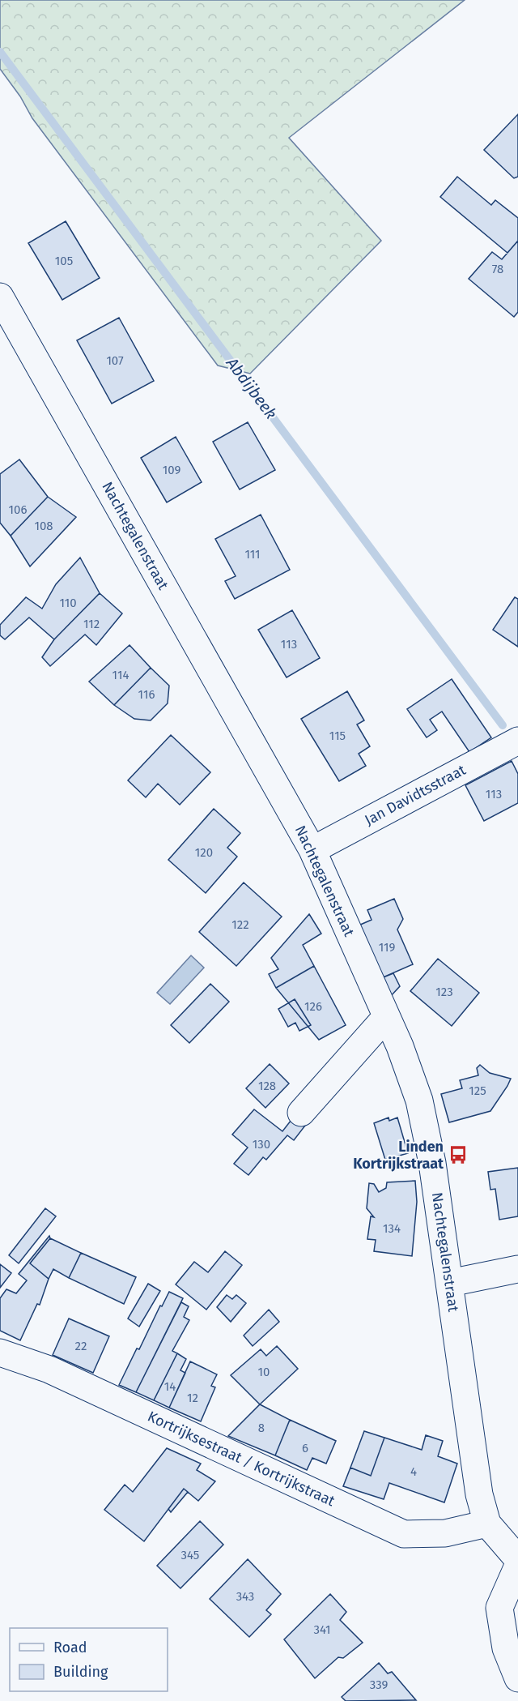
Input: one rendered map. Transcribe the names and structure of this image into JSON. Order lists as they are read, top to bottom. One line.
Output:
{"streets":{"street":["Nachtegalenstraat","Jan Davidtsstraat","Kortrijksestraat / Kortrijkstraat"]},"crossings":[["Nachtegalenstraat","Jan Davidtsstraat"],["Nachtegalenstraat","Kortrijksestraat / Kortrijkstraat"]],"water":["Abdijbeek"],"places":{"bus stop":["Linden Kortrijkstraat"]},"house_numbers":["105","78","107","109","106","108","111","110","112","113","114","116","115","113","120","122","119","123","126","128","125","130","134","22","10","14","12","8","6","4","345","343","341","339"],"legend":["Road","Building"]}
